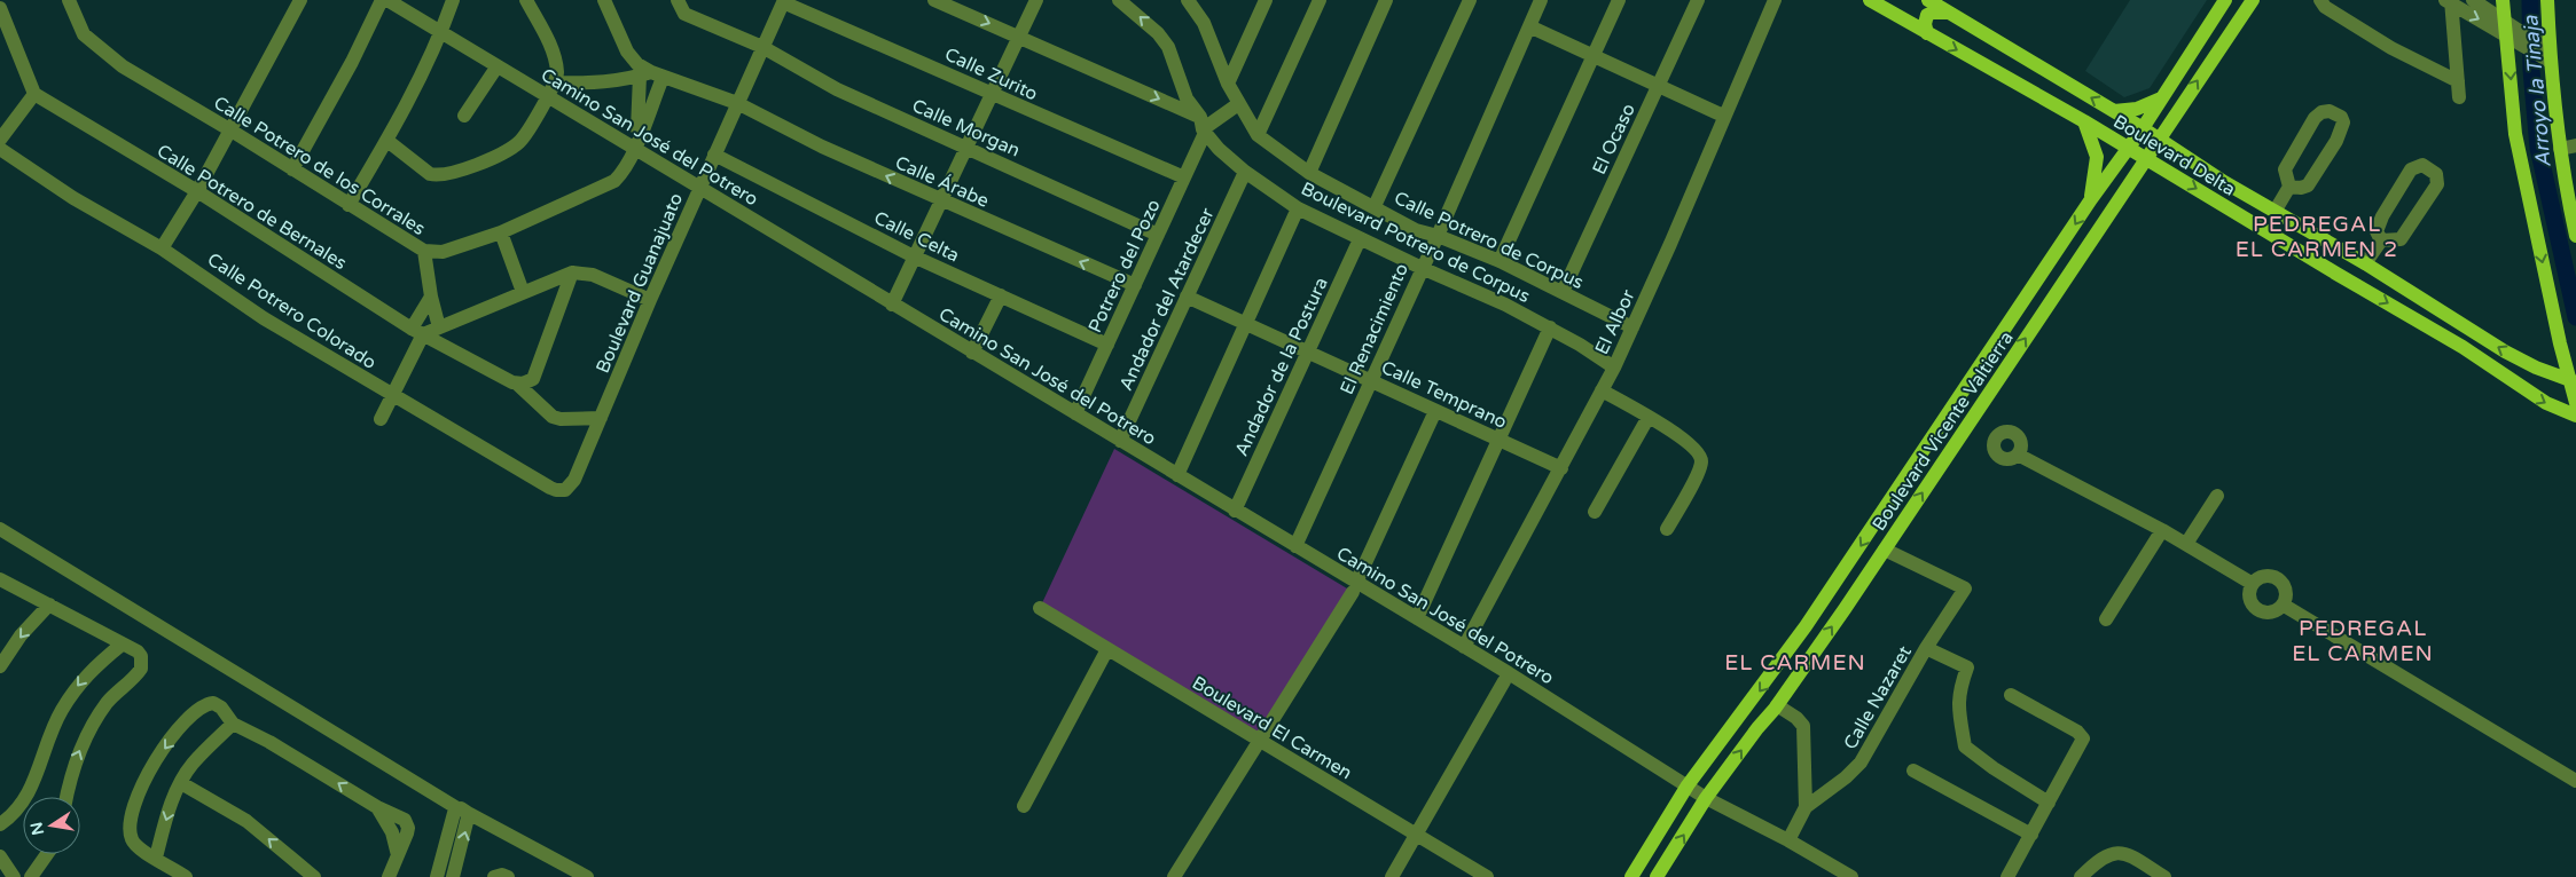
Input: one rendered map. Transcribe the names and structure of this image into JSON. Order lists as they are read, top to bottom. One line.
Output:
{"streets":{"main road":["Boulevard Delta","Boulevard Vicente Valtierra"],"street":["Calle Zurito","Calle Morgan","Camino San José del Potrero","El Ocaso","Calle Potrero de los Corrales","Calle Árabe","Calle Potrero de Bernales","Calle Celta","Calle Potrero de Corpus","Boulevard Potrero de Corpus","Potrero del Pozo","Boulevard Guanajuato","Andador del Atardecer","Calle Potrero Colorado","El Albor","El Renacimiento","Andador de la Postura","Calle Temprano","Calle Nazaret","Boulevard El Carmen"]},"crossings":[["Calle Zurito","Potrero del Pozo"],["Calle Zurito","Boulevard Guanajuato"],["Calle Morgan","Potrero del Pozo"],["Calle Morgan","Boulevard Guanajuato"],["Camino San José del Potrero","Calle Potrero de los Corrales"],["Camino San José del Potrero","Potrero del Pozo"],["Camino San José del Potrero","Boulevard Guanajuato"],["Camino San José del Potrero","Andador del Atardecer"],["Camino San José del Potrero","El Albor"],["Camino San José del Potrero","El Renacimiento"],["Camino San José del Potrero","Andador de la Postura"],["Camino San José del Potrero","Boulevard Vicente Valtierra"],["Camino San José del Potrero","Calle Nazaret"],["El Ocaso","Calle Potrero de Corpus"],["Boulevard Delta","Boulevard Vicente Valtierra"],["Calle Potrero de los Corrales","Calle Árabe"],["Calle Árabe","Potrero del Pozo"],["Calle Árabe","Boulevard Guanajuato"],["Calle Potrero de Bernales","Boulevard Guanajuato"],["Calle Celta","Potrero del Pozo"],["Calle Celta","Boulevard Guanajuato"],["Calle Potrero de Corpus","El Albor"],["Calle Potrero de Corpus","El Renacimiento"],["Boulevard Potrero de Corpus","Potrero del Pozo"],["Boulevard Potrero de Corpus","Andador del Atardecer"],["Boulevard Potrero de Corpus","El Albor"],["Boulevard Potrero de Corpus","El Renacimiento"],["Boulevard Potrero de Corpus","Andador de la Postura"],["Boulevard Guanajuato","Calle Potrero Colorado"],["Andador del Atardecer","Calle Temprano"],["El Albor","Calle Temprano"],["El Renacimiento","Calle Temprano"],["Andador de la Postura","Calle Temprano"],["Boulevard Vicente Valtierra","Calle Nazaret"]],"one_way":["Calle Árabe"],"districts":["PEDREGAL EL CARMEN 2","PEDREGAL EL CARMEN","EL CARMEN"],"water":["Arroyo la Tinaja"],"north":"left"}
